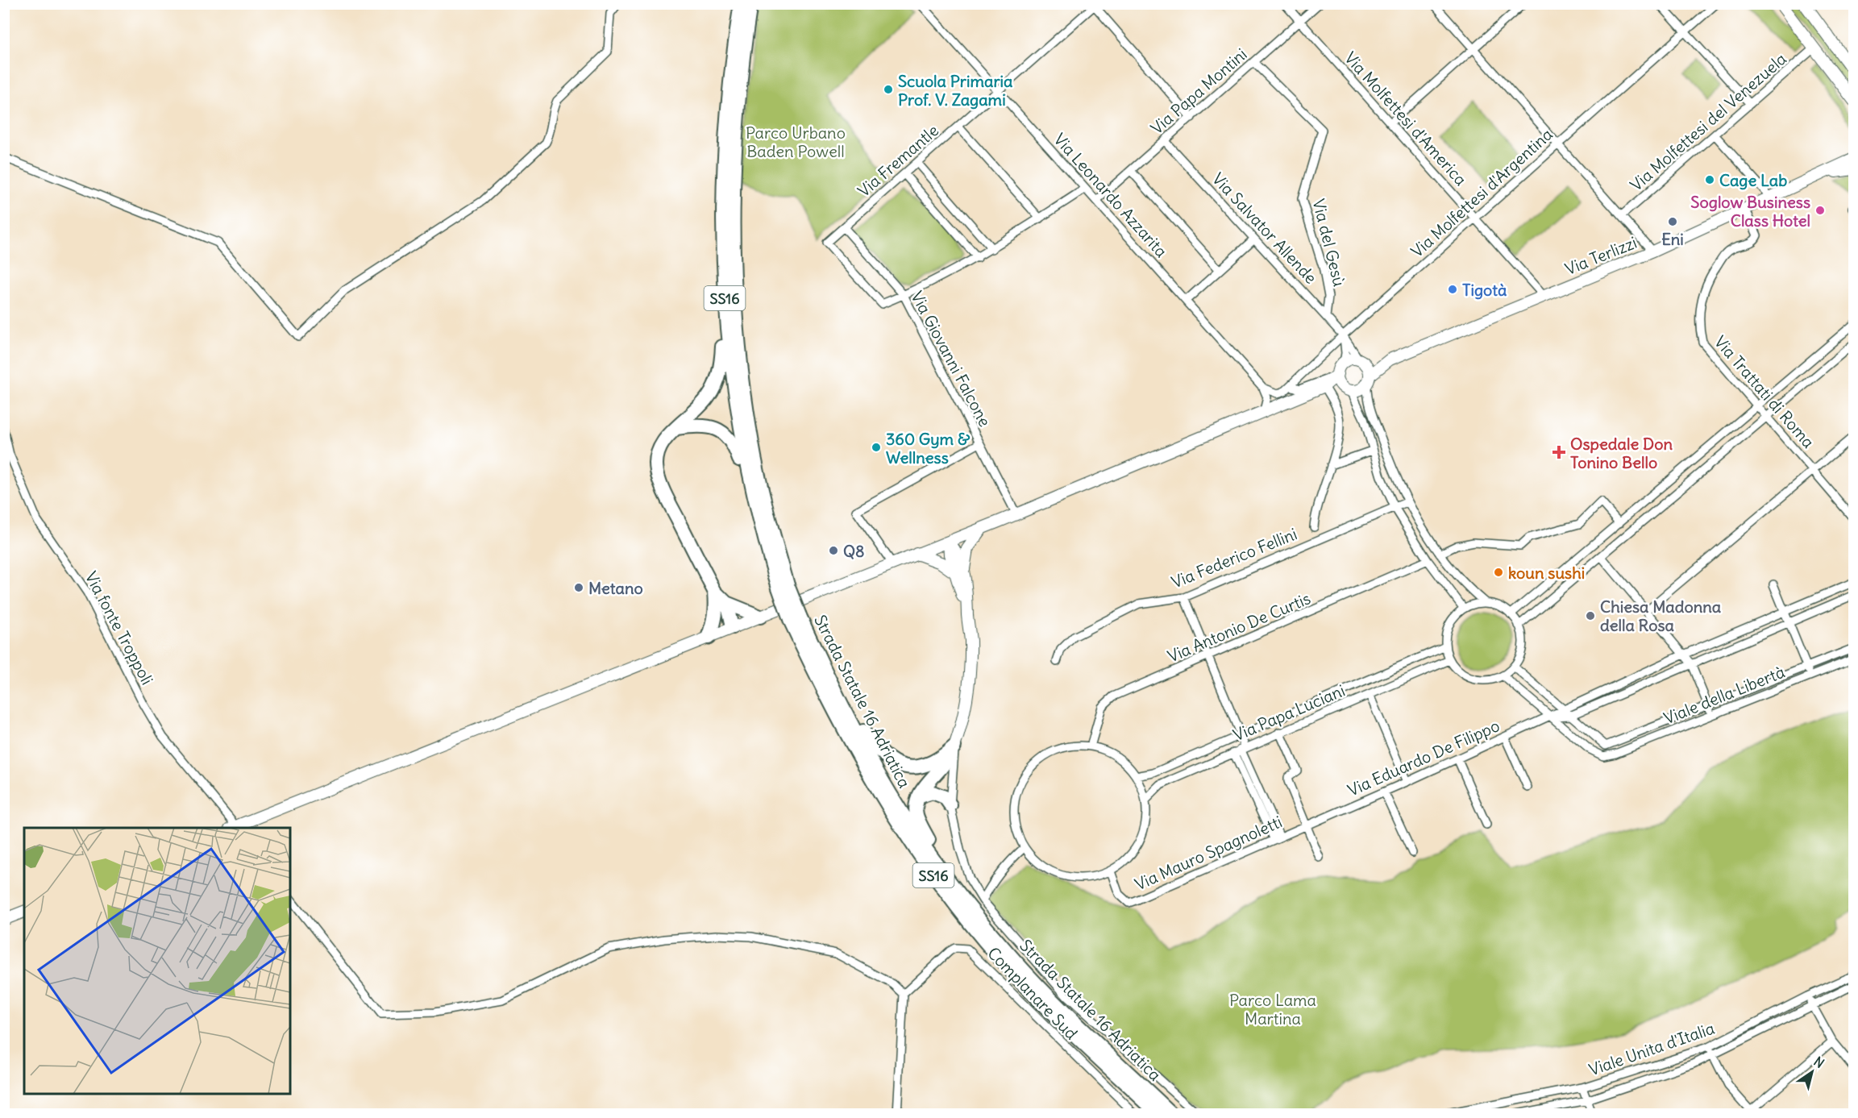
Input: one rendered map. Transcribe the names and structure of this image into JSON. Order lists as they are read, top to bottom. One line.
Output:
{"streets":{"highway":["SS16","Strada Statale 16 Adriatica"],"main road":["Via Terlizzi"],"street":["Via Papa Montini","Via Molfettesi d'America","Via Molfettesi del Venezuela","Via Fremantle","Via Molfettesi d'Argentina","Via Leonardo Azzarita","Via Salvator Allende","Via del Gesù","Via Giovanni Falcone","Via Trattati di Roma","Via Federico Fellini","Via Antonio De Curtis","Via fonte Troppoli","Viale della Libertà","Via Papa Luciani","Via Eduardo De Filippo","Via Mauro Spagnoletti","Complanare Sud","Viale Unita d'Italia"]},"crossings":[["Via Papa Montini","Via Molfettesi d'America"],["Via Papa Montini","Via Leonardo Azzarita"],["Via Papa Montini","Via Salvator Allende"],["Via Papa Montini","Via del Gesù"],["Via Molfettesi d'America","Via Molfettesi d'Argentina"],["Via Molfettesi d'America","Via Terlizzi"],["Via Fremantle","Via Leonardo Azzarita"],["Via Fremantle","Via Giovanni Falcone"],["Via Molfettesi d'Argentina","Via Salvator Allende"],["Via Salvator Allende","Via del Gesù"],["Via Salvator Allende","Via Terlizzi"],["Via Terlizzi","Via Trattati di Roma"],["Via Antonio De Curtis","Via Papa Luciani"],["Via Antonio De Curtis","Via Mauro Spagnoletti"],["Via Papa Luciani","Via Mauro Spagnoletti"],["Via Eduardo De Filippo","Via Mauro Spagnoletti"]],"parks":["Parco Urbano Baden Powell","Parco Lama Martina"],"places":{"other":["Scuola Primaria Prof. V. Zagami","Cage Lab","Soglow Business Class Hotel","Eni","Tigotà","360 Gym & Wellness","Q8","koun sushi","Metano","Chiesa Madonna della Rosa"],"health":["Ospedale Don Tonino Bello"]},"north":"top right"}
